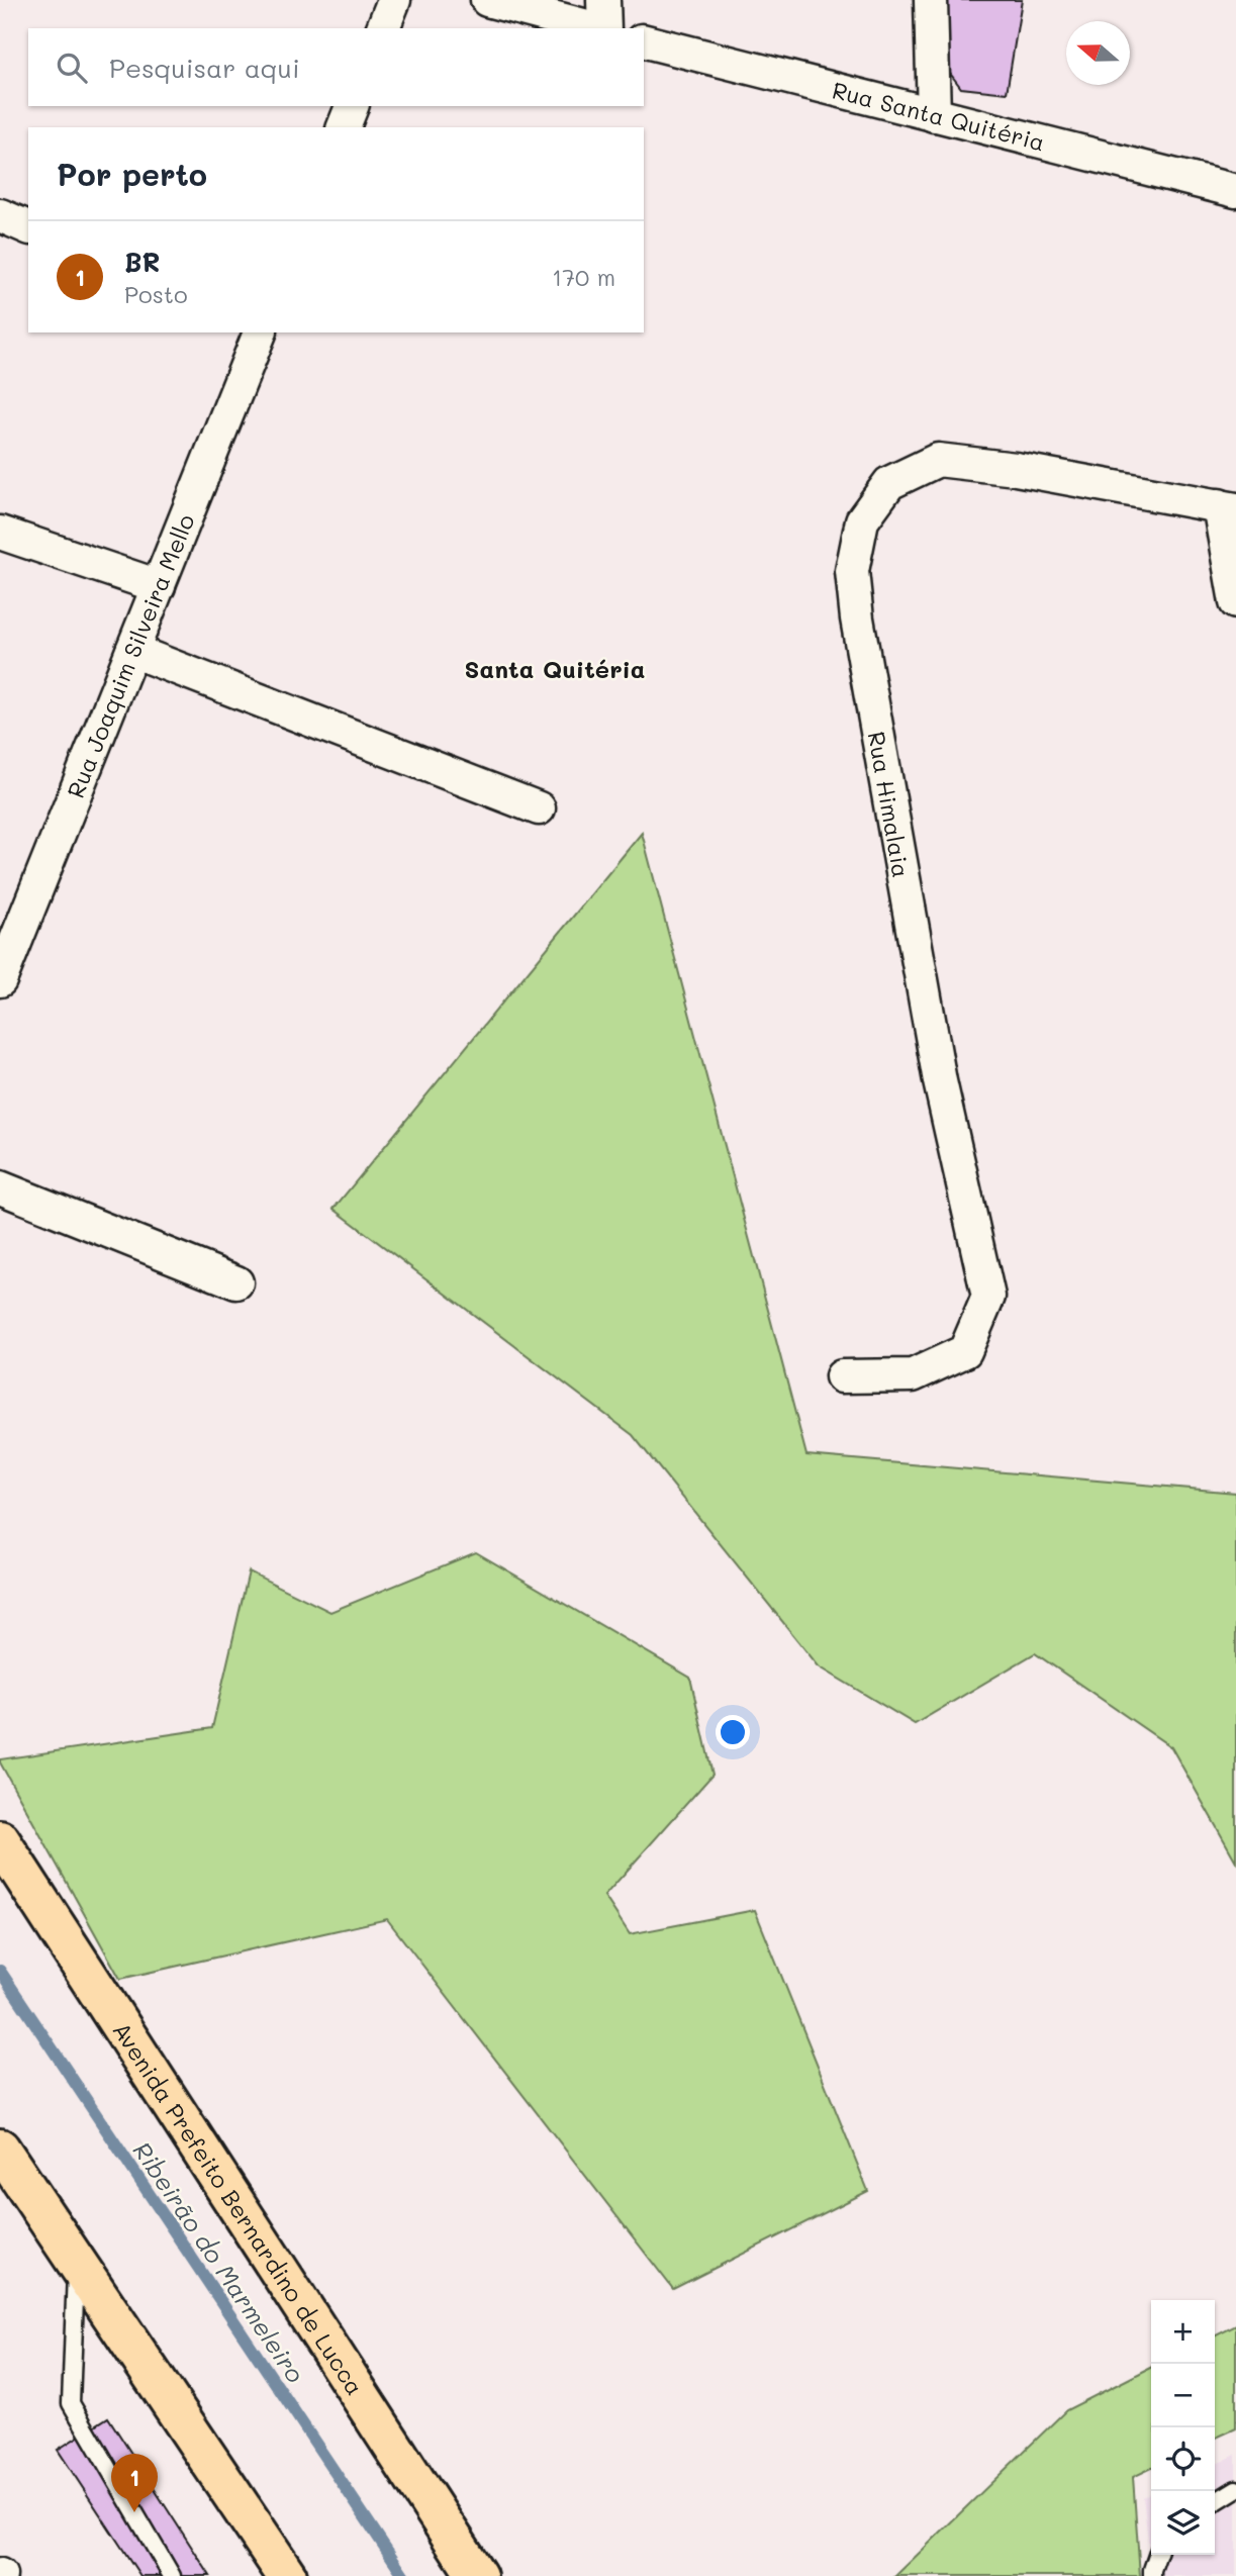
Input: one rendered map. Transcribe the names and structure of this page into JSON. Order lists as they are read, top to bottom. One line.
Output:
{"streets":{"highway":["Avenida Prefeito Bernardino de Lucca"],"street":["Rua Santa Quitéria","Rua Joaquim Silveira Mello","Rua Himalaia"]},"districts":["Santa Quitéria"],"water":["Ribeirão do Marmeleiro"],"north":"left","page":{"search":"Pesquisar aqui","heading":"Por perto","list":[{"mark":"1","name":"BR","note":"Posto","value":"170 m"}],"map_buttons":["+","−"],"pins":"1"}}
